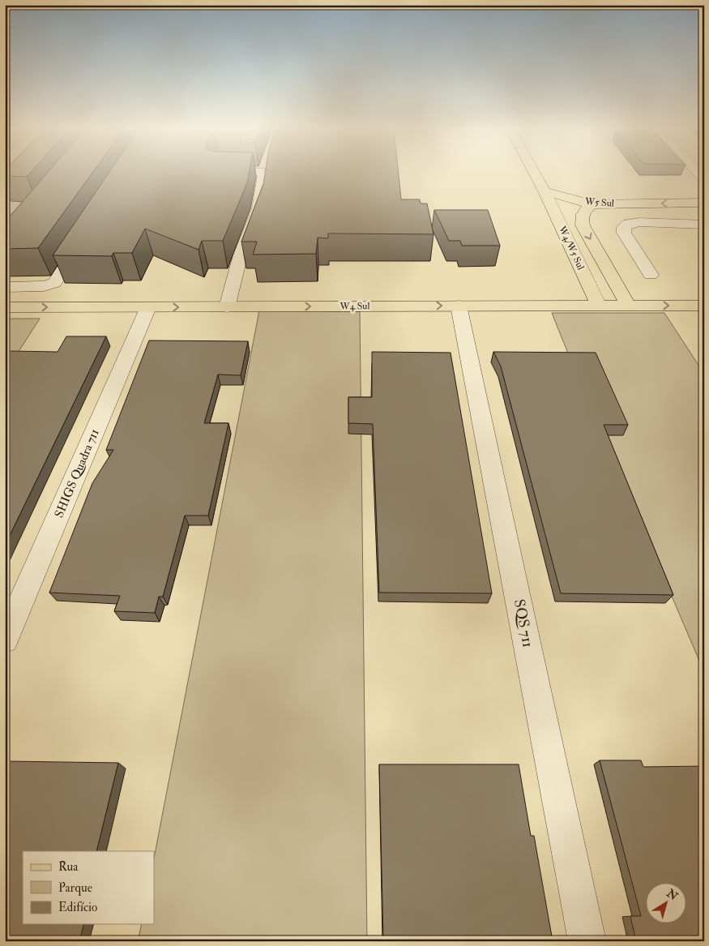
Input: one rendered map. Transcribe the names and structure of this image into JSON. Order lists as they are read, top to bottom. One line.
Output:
{"streets":{"main road":["W5 Sul","W4/W5 Sul","W4 Sul"],"street":["SHIGS Quadra 711","SQS 711"]},"crossings":[["W5 Sul","W4/W5 Sul"],["W4/W5 Sul","W4 Sul"],["W4 Sul","SHIGS Quadra 711"],["W4 Sul","SQS 711"]],"one_way":["W5 Sul","W4 Sul"],"legend":["Rua","Parque","Edifício"],"north":"top right"}
